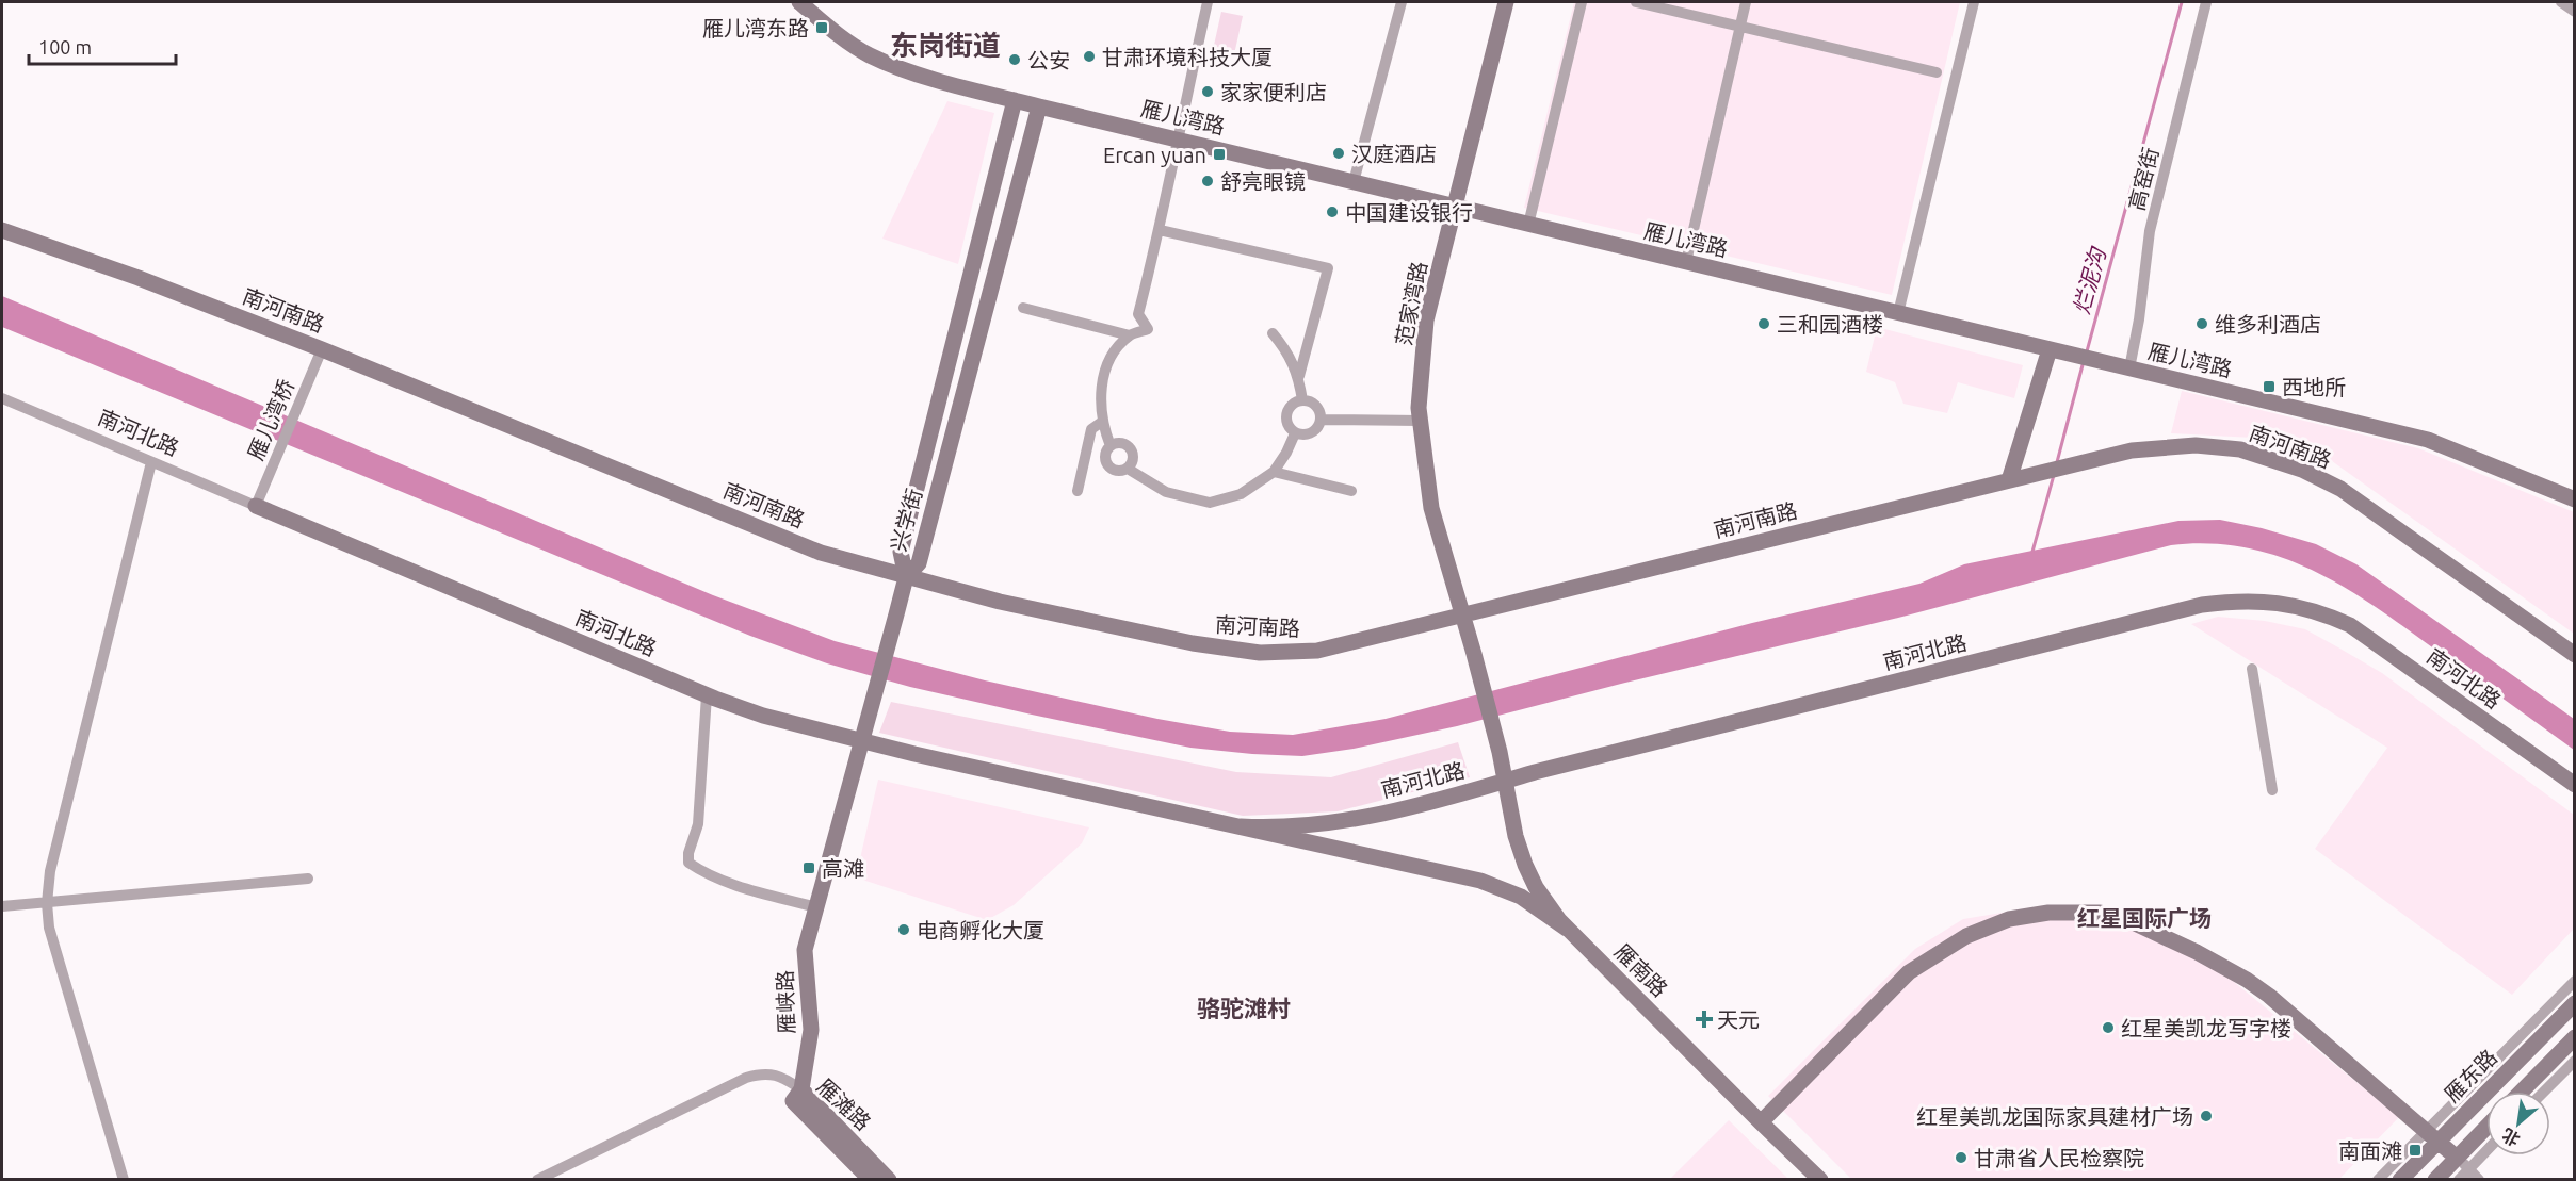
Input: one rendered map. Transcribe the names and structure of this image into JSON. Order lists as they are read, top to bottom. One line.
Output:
{"streets":{"street":["雁儿湾路","高窑街","范家湾路","南河南路","雁儿湾桥","南河北路","兴学街","雁南路","雁峡路","雁东路","雁滩路"]},"crossings":[["雁儿湾路","高窑街"],["雁儿湾路","范家湾路"],["雁儿湾路","兴学街"],["范家湾路","南河南路"],["范家湾路","雁南路"],["南河南路","雁儿湾桥"],["南河南路","兴学街"],["南河南路","雁峡路"],["雁儿湾桥","南河北路"],["南河北路","雁南路"],["南河北路","雁峡路"],["兴学街","雁峡路"],["雁峡路","雁滩路"]],"districts":["东岗街道","红星国际广场","骆驼滩村"],"water":["烂泥沟"],"places":{"transit":["雁儿湾东路","Ercan yuan","西地所","高滩","南面滩"],"other":["甘肃环境科技大厦","公安","家家便利店","汉庭酒店","舒亮眼镜","中国建设银行","三和园酒楼","维多利酒店","电商孵化大厦","红星美凯龙写字楼","红星美凯龙国际家具建材广场","甘肃省人民检察院"],"health":["天元"]},"scale_bar":"100 m","north":"bottom left"}
